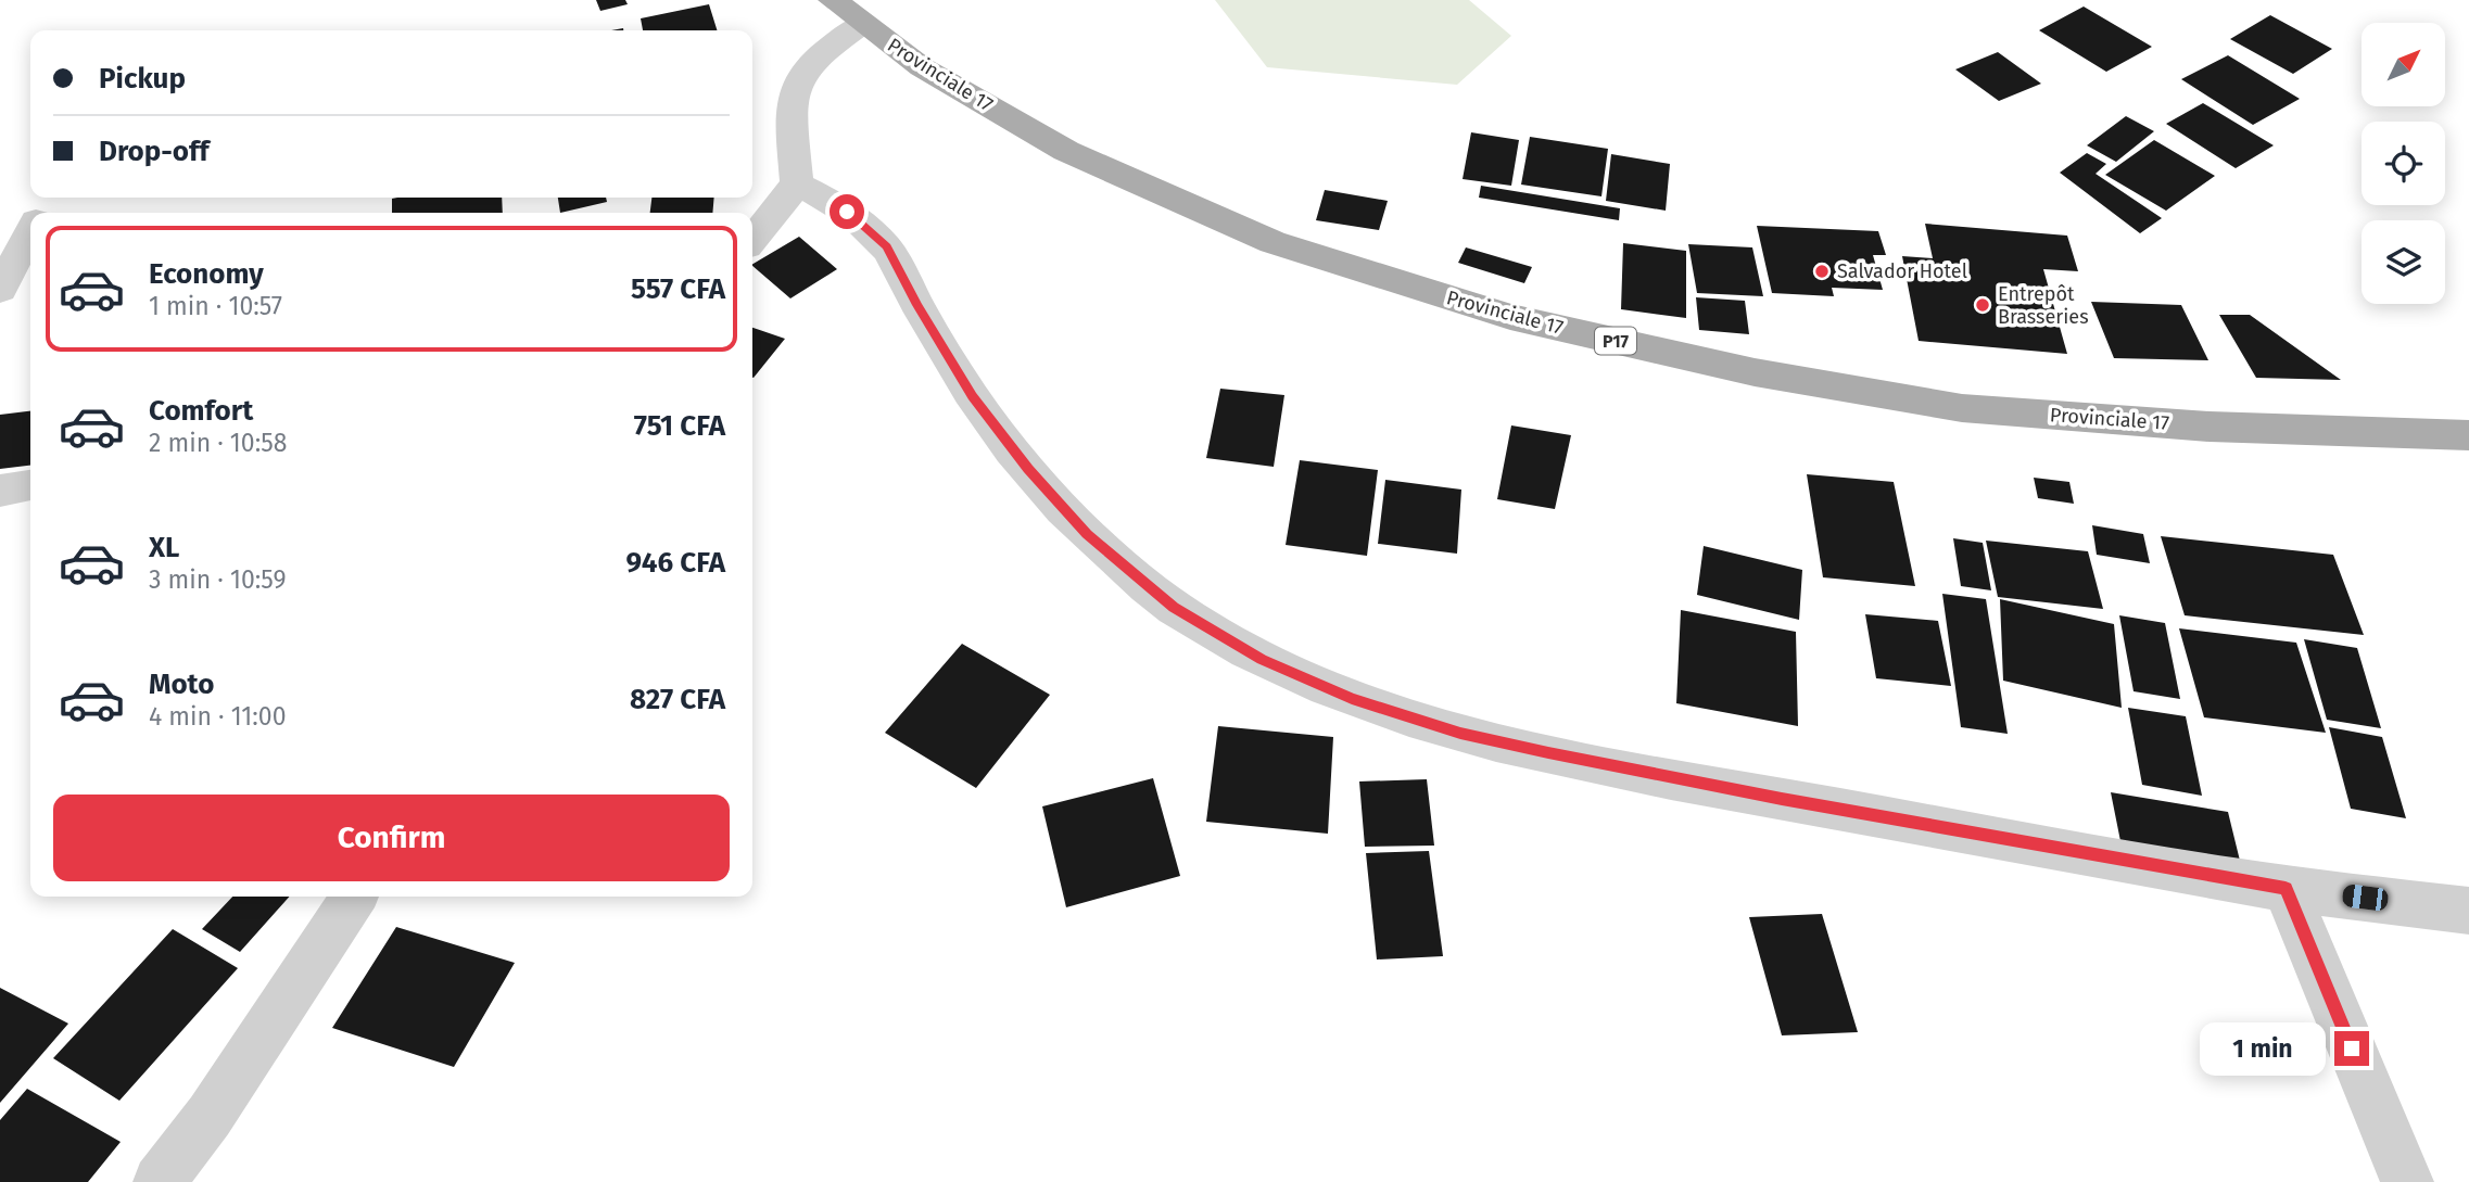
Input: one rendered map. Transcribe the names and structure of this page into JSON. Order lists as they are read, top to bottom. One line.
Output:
{"streets":{"main road":["Provinciale 17","P17"]},"places":["Salvador Hotel","Entrepôt Brasseries"],"north":"top right","page":{"banner":["Pickup","Drop-off"],"list":[{"name":"Economy","note":"1 min · 10:57","value":"557 CFA"},{"name":"Comfort","note":"2 min · 10:58","value":"751 CFA"},{"name":"XL","note":"3 min · 10:59","value":"946 CFA"},{"name":"Moto","note":"4 min · 11:00","value":"827 CFA"}],"buttons":"Confirm","bubble":"1 min"}}
